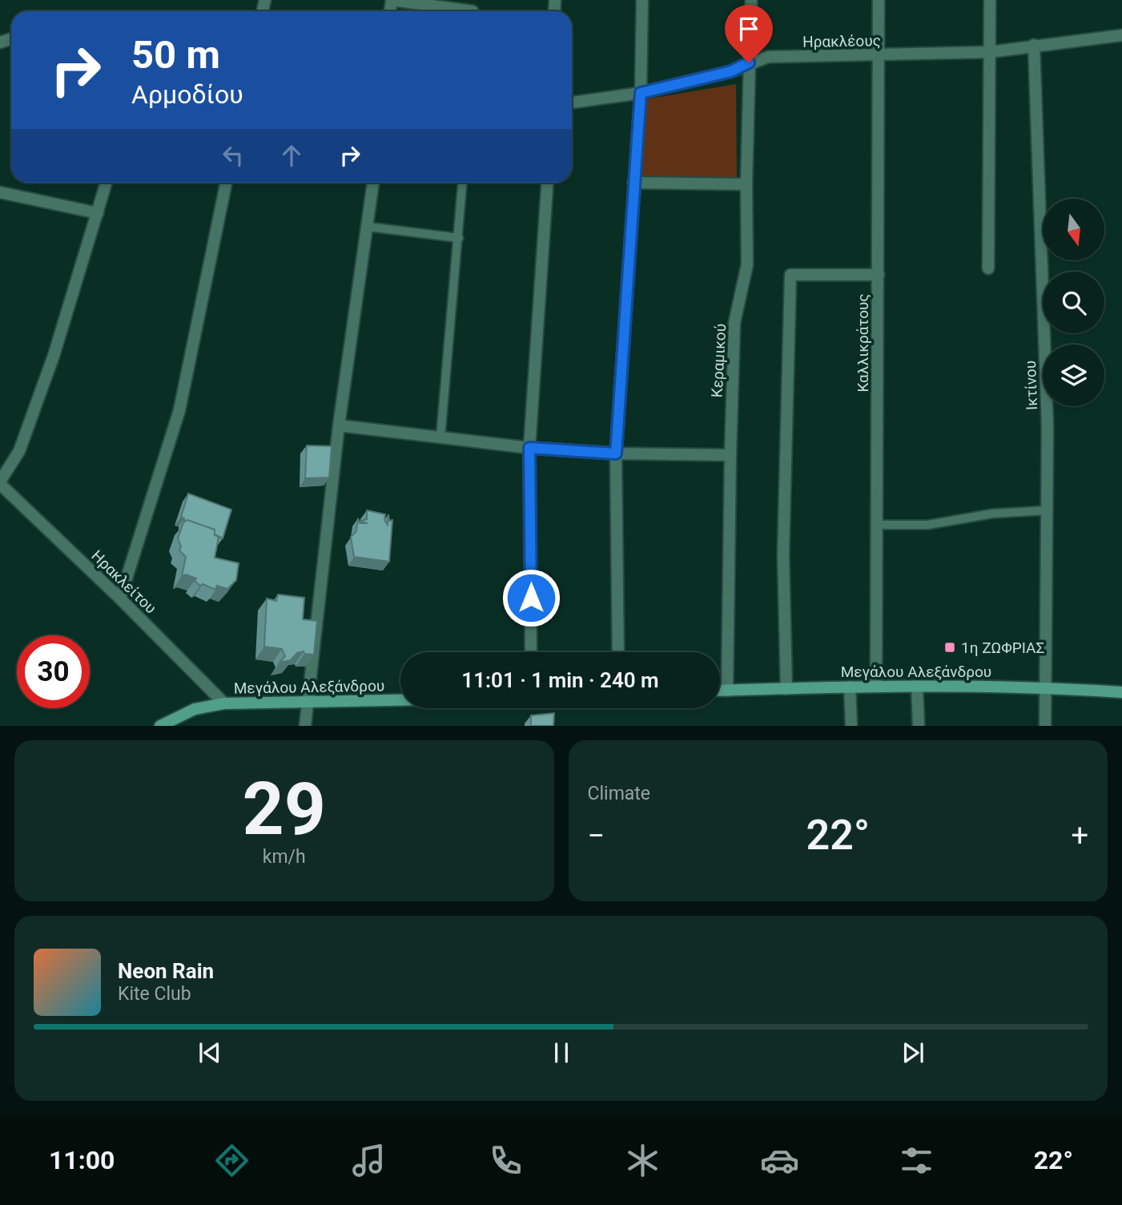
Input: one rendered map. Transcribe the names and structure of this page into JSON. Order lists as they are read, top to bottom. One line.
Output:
{"streets":{"main road":["Μεγάλου Αλεξάνδρου"],"street":["Ηρακλέους","Καλλικράτους","Κεραμικού","Ικτίνου","Ηρακλείτου"]},"crossings":[["Ηρακλέους","Καλλικράτους"],["Ηρακλέους","Κεραμικού"],["Ηρακλέους","Ικτίνου"],["Καλλικράτους","Μεγάλου Αλεξάνδρου"],["Κεραμικού","Μεγάλου Αλεξάνδρου"],["Ικτίνου","Μεγάλου Αλεξάνδρου"],["Ηρακλείτου","Μεγάλου Αλεξάνδρου"]],"places":{"transit":["1η ΖΩΦΡΙΑΣ"]},"north":"bottom","page":{"turn":["50 m","Αρμοδίου"],"limit":"30","trip":"11:01 · 1 min · 240 m","tile":[["29","km/h"],"Climate"],"heat":["−","22°","+"],"song":["Neon Rain","Kite Club"],"tabs":["11:00","22°"]}}
